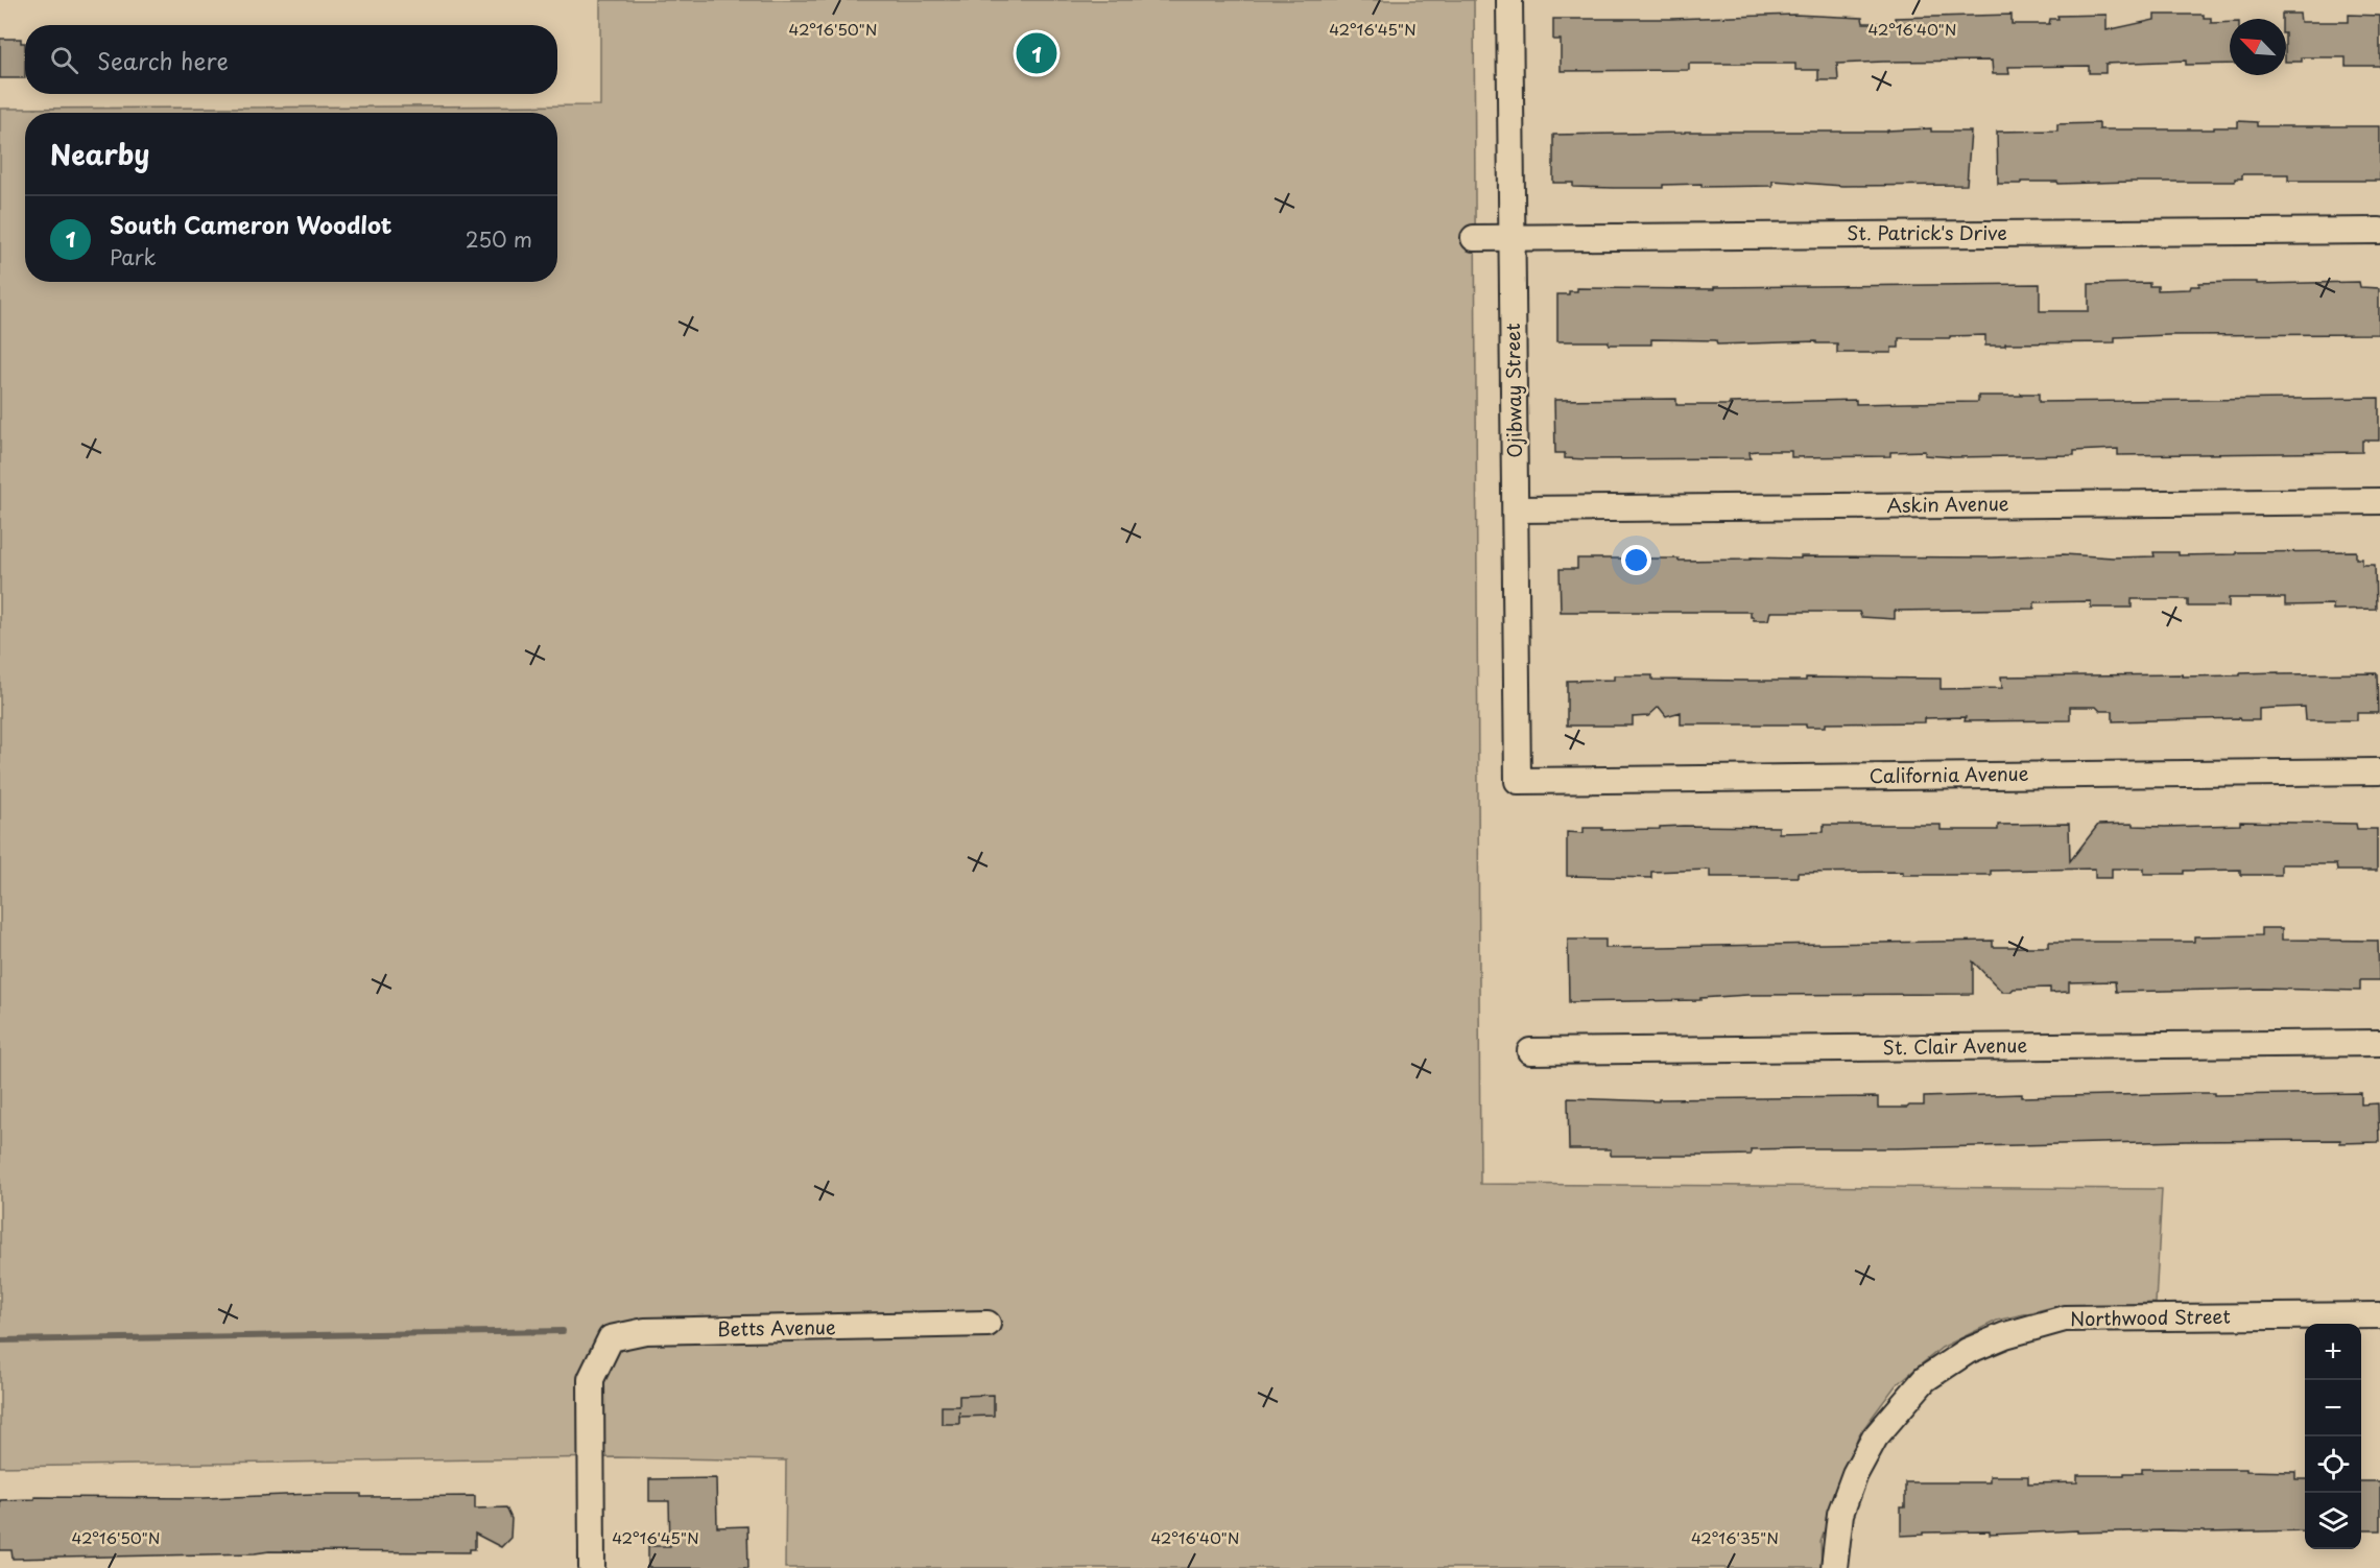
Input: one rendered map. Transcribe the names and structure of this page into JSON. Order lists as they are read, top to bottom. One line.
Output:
{"streets":{"street":["St. Patrick's Drive","Ojibway Street","Askin Avenue","California Avenue","St. Clair Avenue","Northwood Street","Betts Avenue"]},"crossings":[["St. Patrick's Drive","Ojibway Street"],["Ojibway Street","Askin Avenue"],["Ojibway Street","California Avenue"]],"north":"top left","page":{"search":"Search here","pins":"1","heading":"Nearby","list":[{"mark":"1","name":"South Cameron Woodlot","note":"Park","value":"250 m"}],"map_buttons":["+","−"]},"coordinates":["42°16'50\"N","42°16'45\"N","42°16'40\"N","42°16'35\"N"]}
